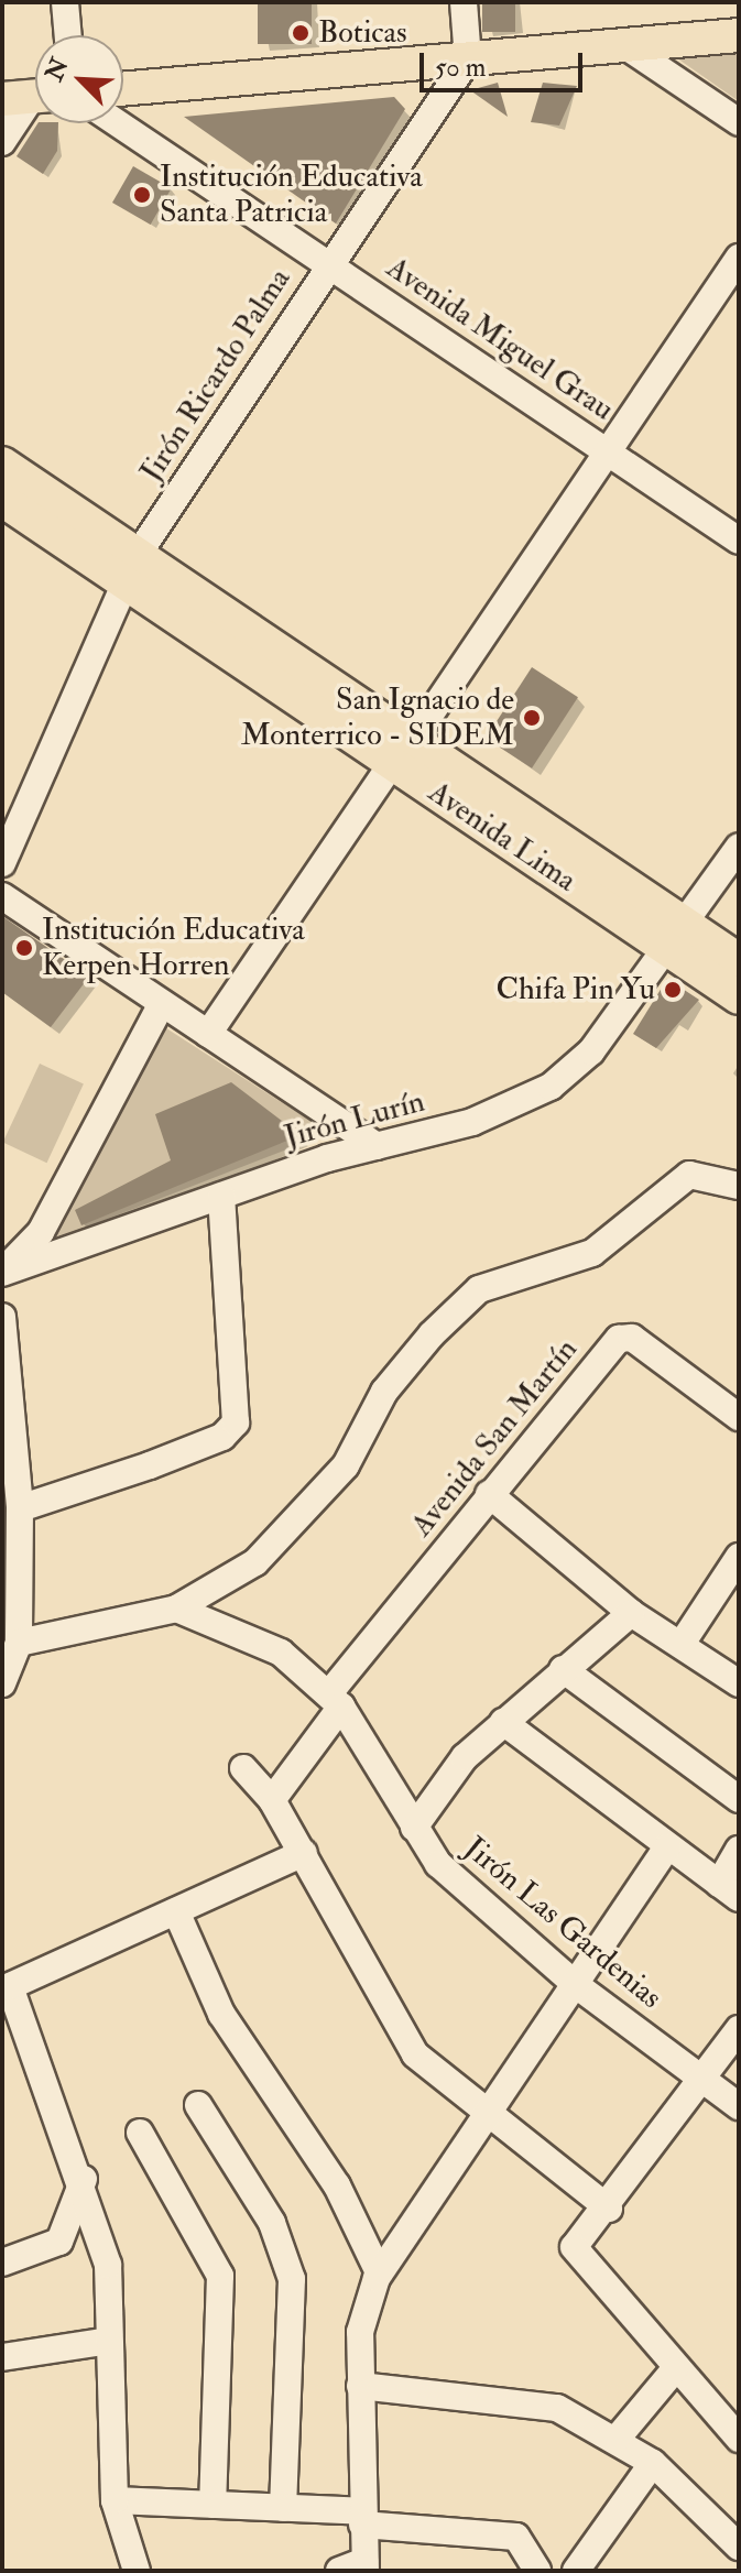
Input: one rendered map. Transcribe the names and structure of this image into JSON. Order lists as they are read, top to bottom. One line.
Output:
{"streets":{"main road":["Avenida Lima"],"street":["Avenida Miguel Grau","Jirón Ricardo Palma","Jirón Lurín","Avenida San Martín","Jirón Las Gardenias"]},"crossings":[["Avenida Miguel Grau","Jirón Ricardo Palma"],["Jirón Ricardo Palma","Avenida Lima"],["Avenida Lima","Jirón Lurín"],["Avenida San Martín","Jirón Las Gardenias"]],"places":["Boticas","Institución Educativa Santa Patricia","San Ignacio de Monterrico - SIDEM","Institución Educativa Kerpen Horren","Chifa Pin Yu"],"scale_bar":"50 m","north":"top left"}
